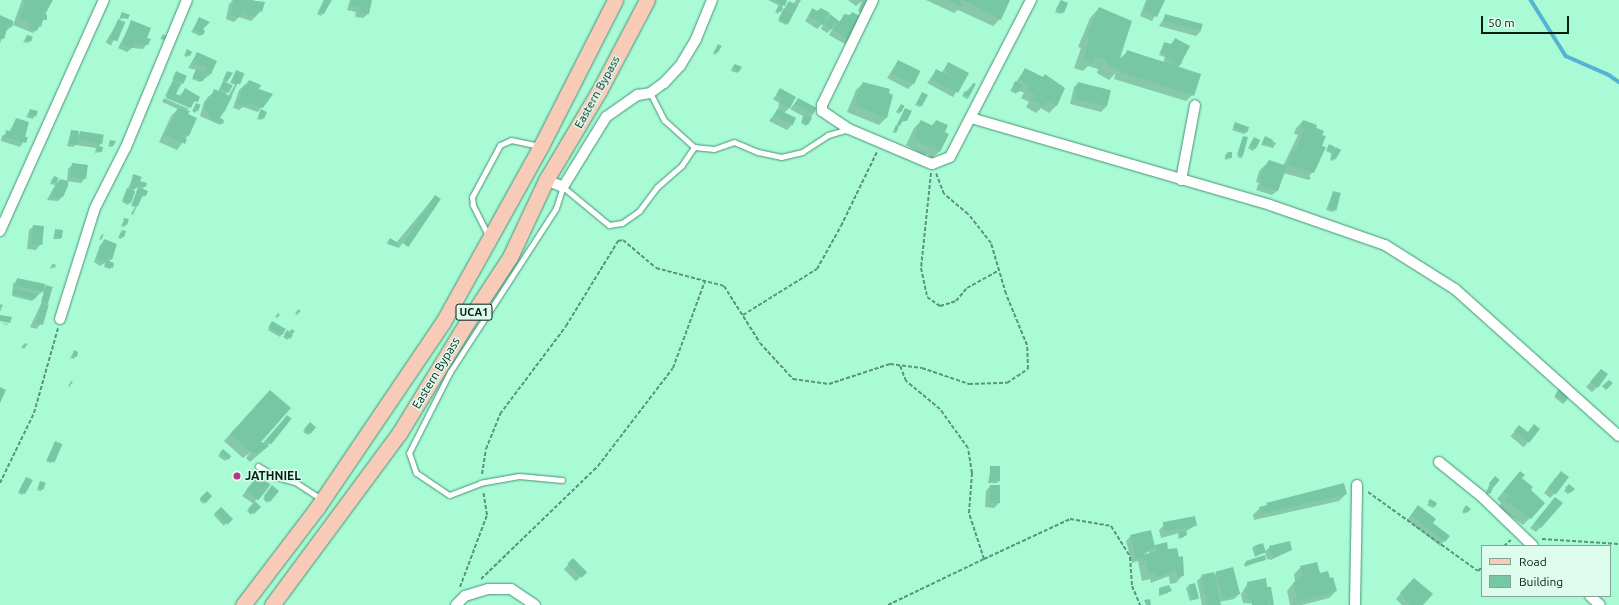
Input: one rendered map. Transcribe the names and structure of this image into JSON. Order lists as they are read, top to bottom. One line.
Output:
{"streets":{"main road":["Eastern Bypass","UCA1"]},"places":["JATHNIEL"],"legend":["Road","Building"],"scale_bar":"50 m"}
